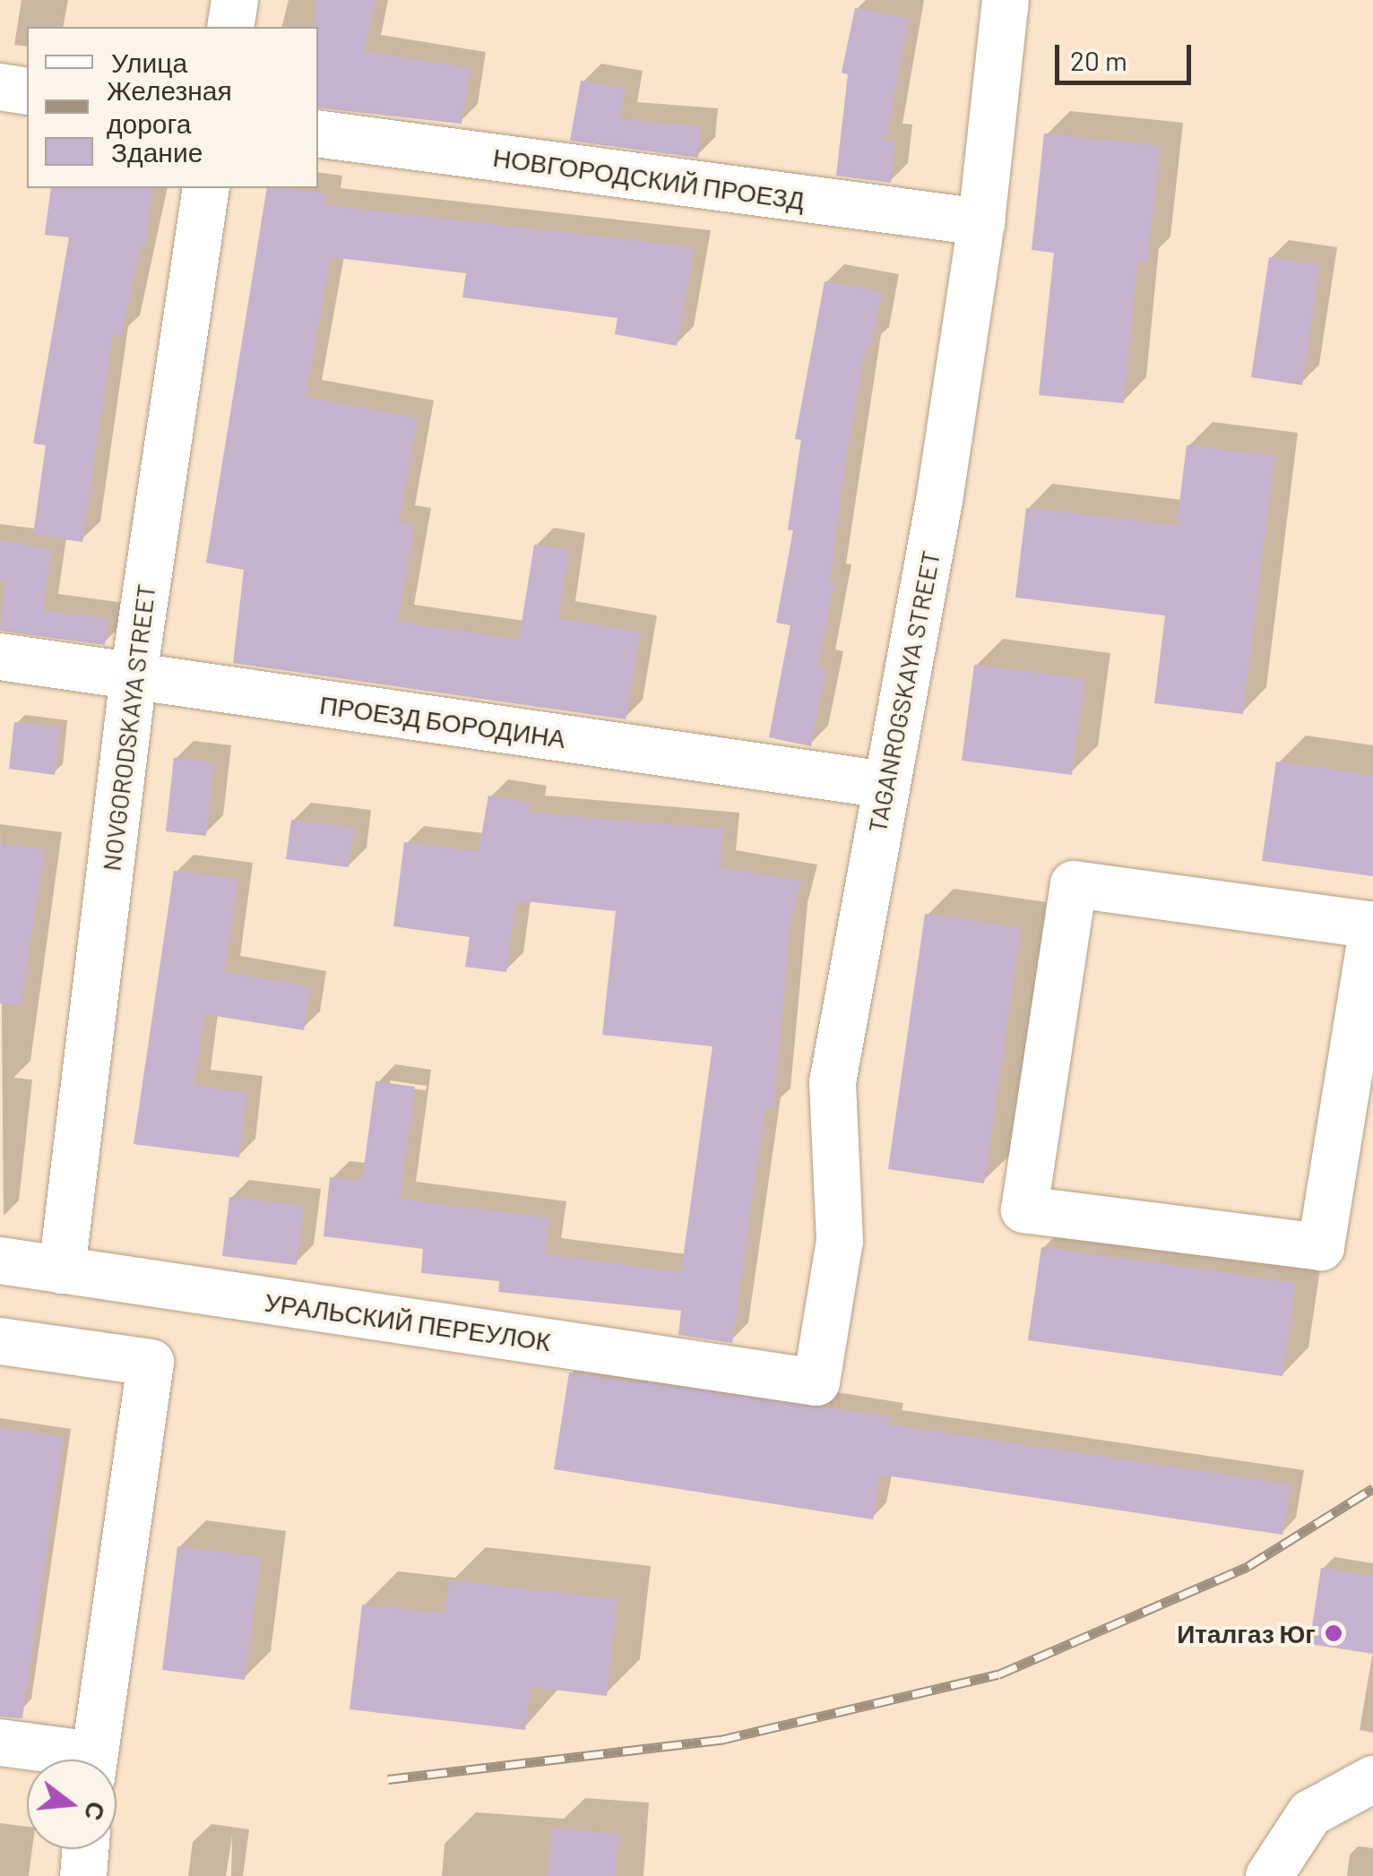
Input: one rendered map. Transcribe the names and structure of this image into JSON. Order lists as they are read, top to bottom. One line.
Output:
{"streets":{"street":["НОВГОРОДСКИЙ ПРОЕЗД","TAGANROGSKAYA STREET","ПРОЕЗД БОРОДИНА","NOVGORODSKAYA STREET","УРАЛЬСКИЙ ПЕРЕУЛОК"]},"crossings":[["НОВГОРОДСКИЙ ПРОЕЗД","TAGANROGSKAYA STREET"],["TAGANROGSKAYA STREET","ПРОЕЗД БОРОДИНА"],["TAGANROGSKAYA STREET","УРАЛЬСКИЙ ПЕРЕУЛОК"],["ПРОЕЗД БОРОДИНА","NOVGORODSKAYA STREET"],["NOVGORODSKAYA STREET","УРАЛЬСКИЙ ПЕРЕУЛОК"]],"places":["Италгаз Юг"],"legend":["Улица","Железная дорога","Здание"],"scale_bar":"20 m","north":"right"}
